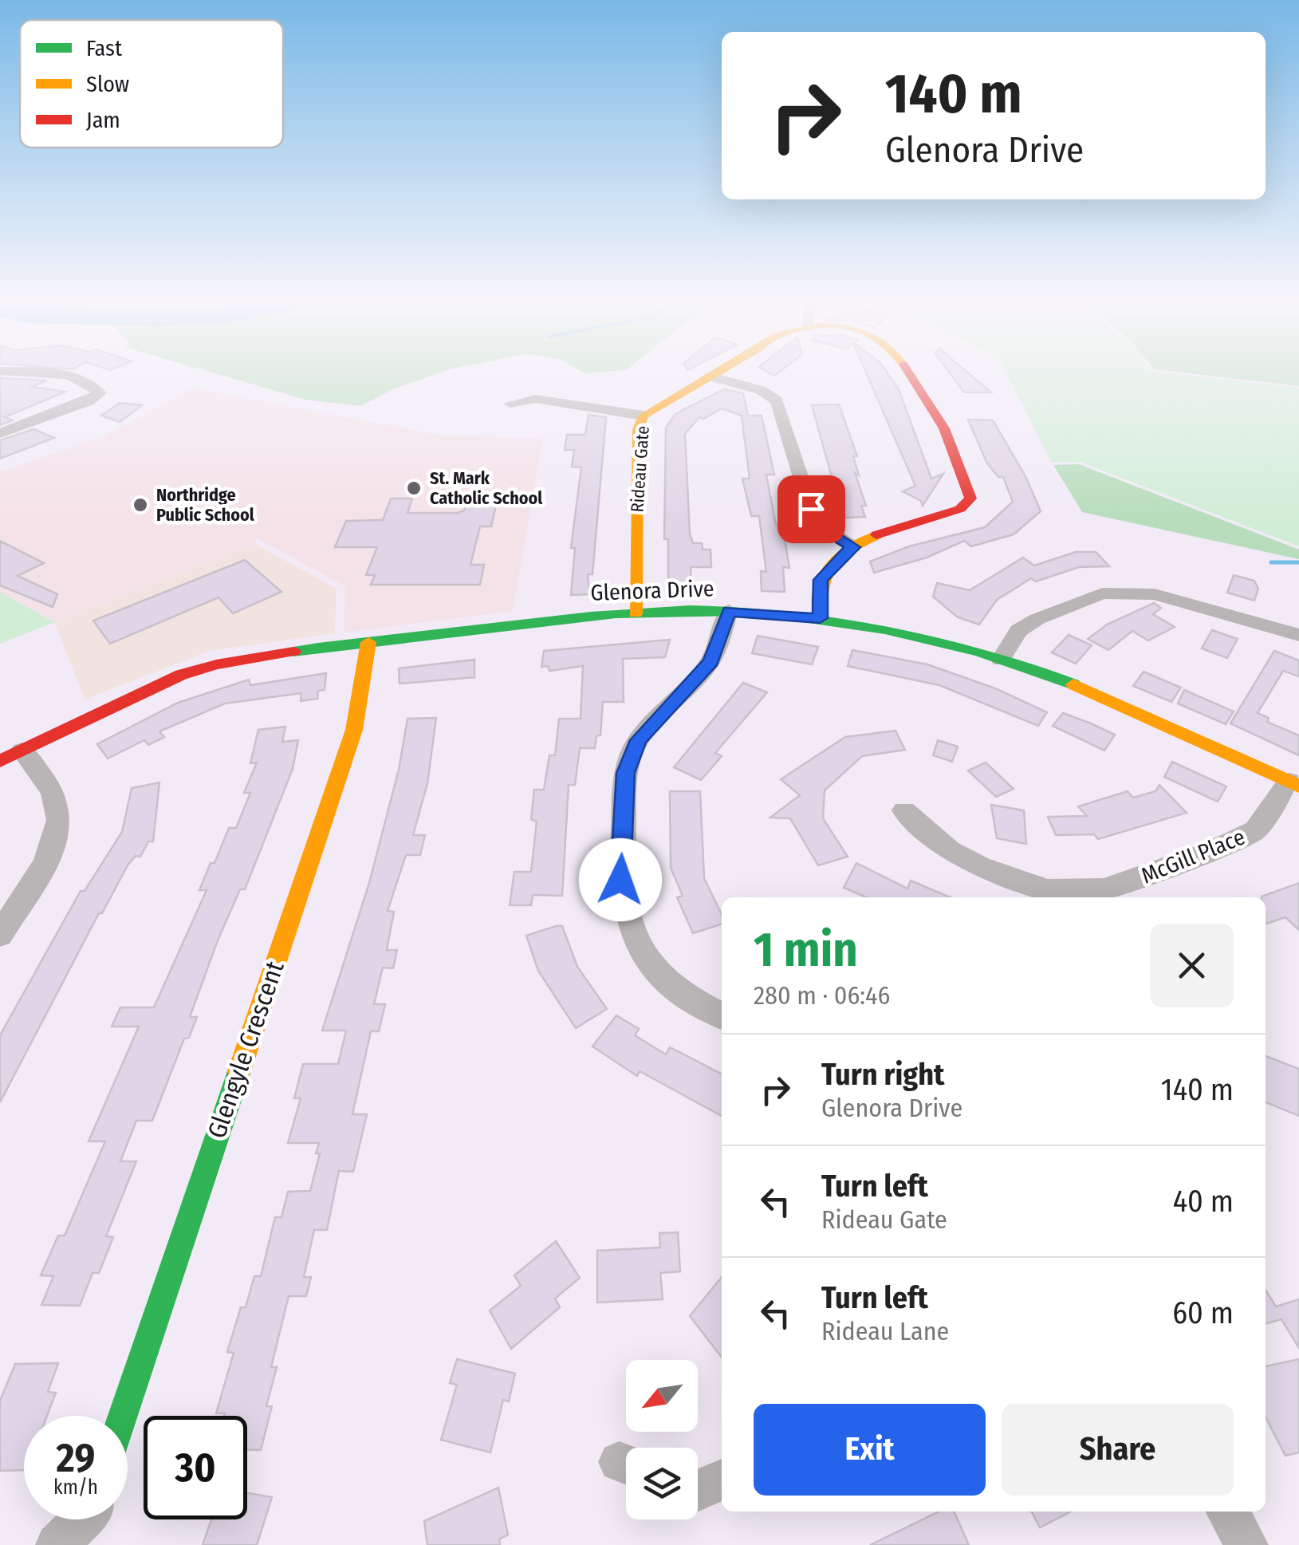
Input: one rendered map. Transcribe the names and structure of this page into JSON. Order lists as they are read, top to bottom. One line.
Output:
{"streets":{"street":["Rideau Gate","Glenora Drive","McGill Place","Glengyle Crescent"]},"crossings":[["Rideau Gate","Glenora Drive"],["Glenora Drive","McGill Place"],["Glenora Drive","Glengyle Crescent"]],"places":["St. Mark Catholic School","Northridge Public School"],"legend":["Fast","Slow","Jam"],"north":"bottom left","page":{"turn":["140 m","Glenora Drive"],"heading":["1 min","280 m · 06:46"],"list":[{"name":"Turn right","note":"Glenora Drive","value":"140 m"},{"name":"Turn left","note":"Rideau Gate","value":"40 m"},{"name":"Turn left","note":"Rideau Lane","value":"60 m"}],"buttons":["Exit","Share"],"speed":"29 km/h","limit":"30"}}
